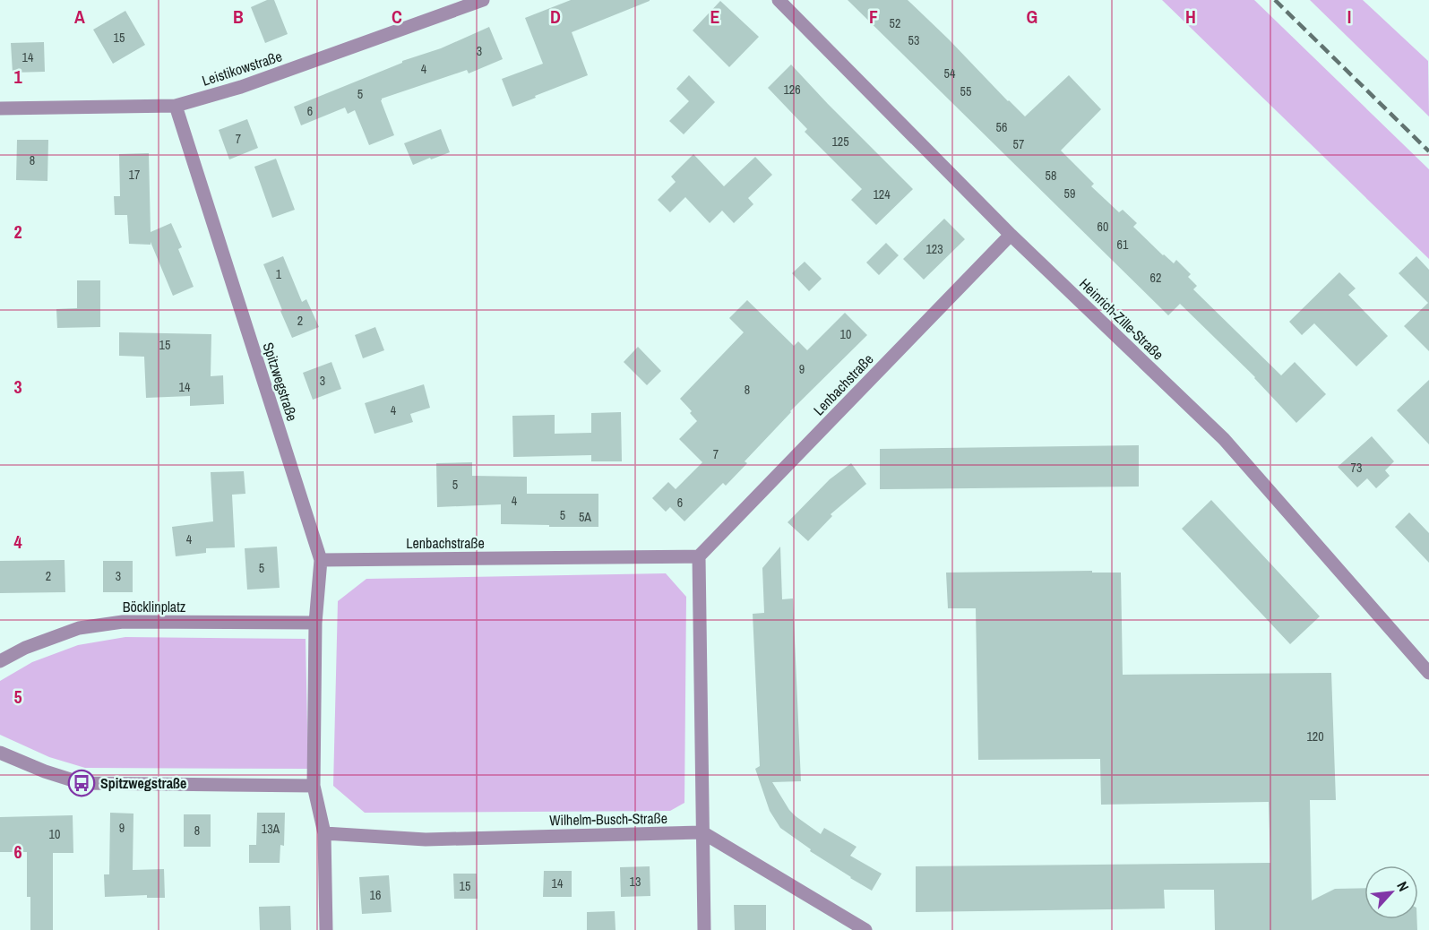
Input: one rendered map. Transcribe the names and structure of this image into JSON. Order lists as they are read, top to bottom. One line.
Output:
{"streets":{"street":["Leistikowstraße","Heinrich-Zille-Straße","Spitzwegstraße","Lenbachstraße","Böcklinplatz","Wilhelm-Busch-Straße"]},"crossings":[["Leistikowstraße","Spitzwegstraße"],["Heinrich-Zille-Straße","Lenbachstraße"],["Spitzwegstraße","Lenbachstraße"],["Spitzwegstraße","Böcklinplatz"],["Spitzwegstraße","Wilhelm-Busch-Straße"]],"places":{"bus stop":["Spitzwegstraße"]},"house_numbers":["52","15","53","3","14","4","54","126","55","5","6","56","7","125","57","8","17","58","59","124","60","61","123","1","62","2","10","15","9","3","14","8","4","7","73","5","4","6","5","5A","4","5","2","3","120","9","13A","8","10","13","14","15","16"],"north":"top right","grid":{"columns":["A","B","C","D","E","F","G","H","I"],"rows":["1","2","3","4","5","6"]}}
